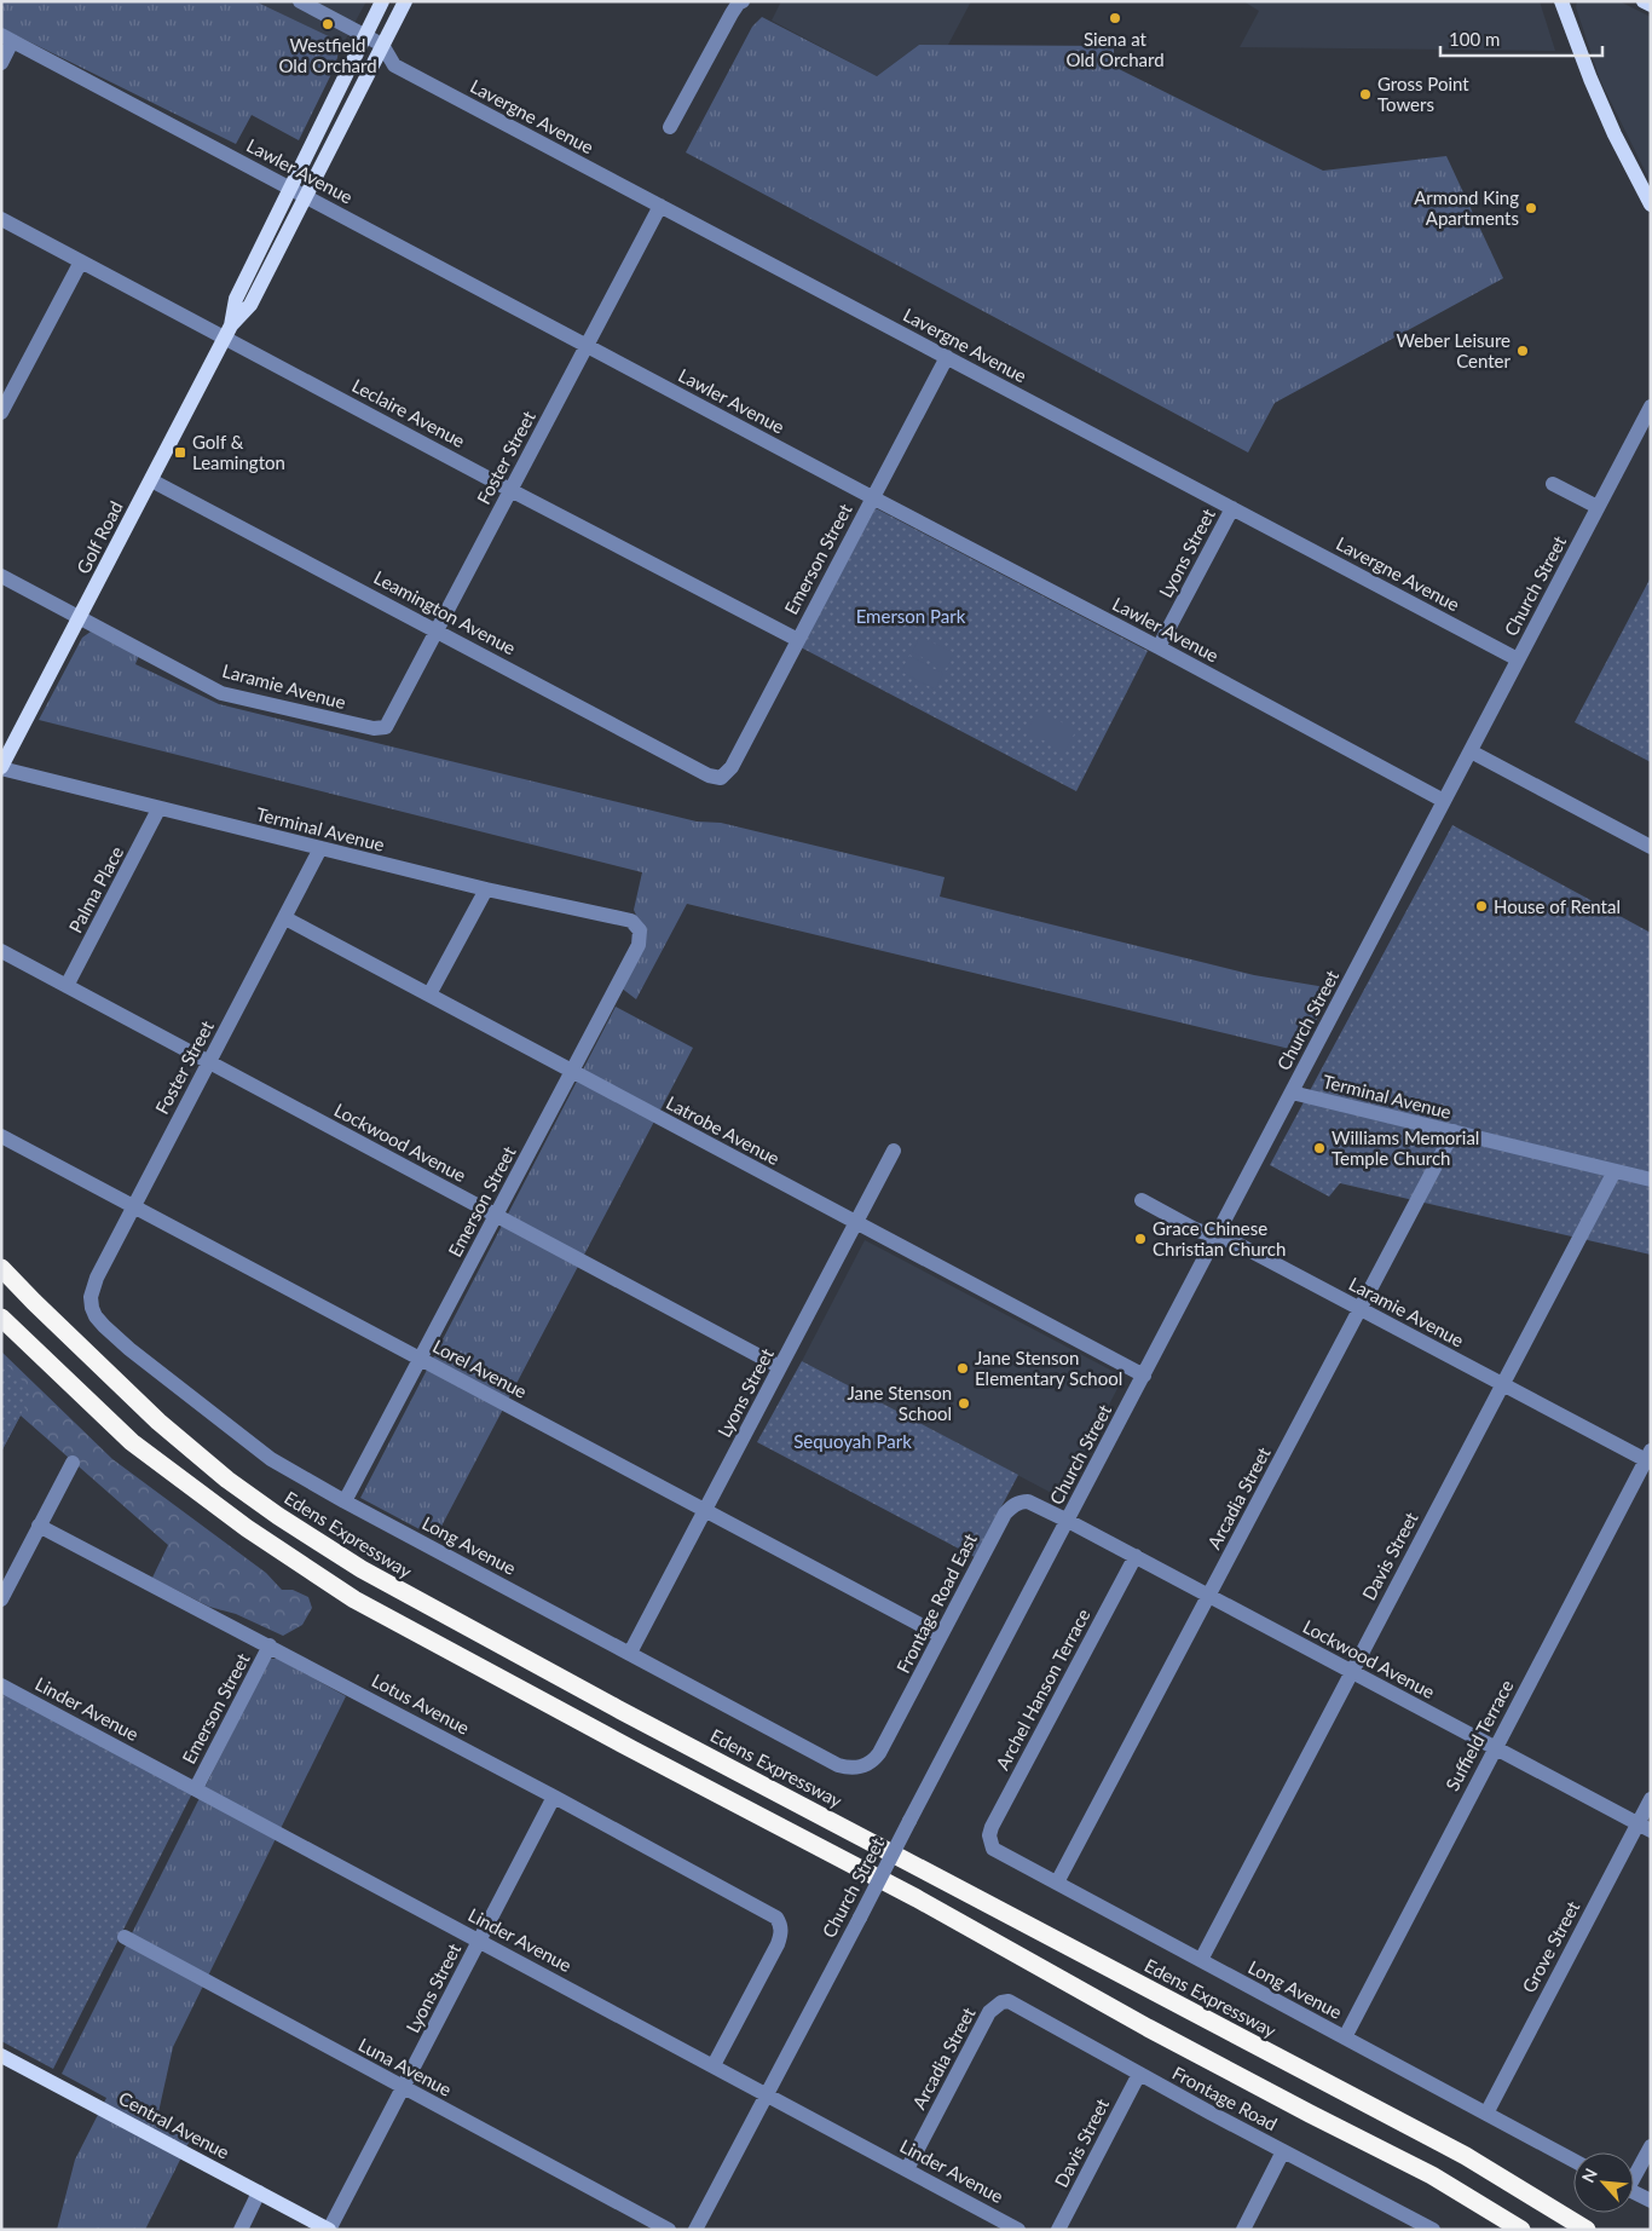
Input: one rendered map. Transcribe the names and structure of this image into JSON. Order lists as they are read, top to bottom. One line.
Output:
{"streets":{"highway":["Edens Expressway"],"main road":["Golf Road","Central Avenue"],"street":["Lavergne Avenue","Lawler Avenue","Leclaire Avenue","Foster Street","Lyons Street","Emerson Street","Church Street","Leamington Avenue","Laramie Avenue","Terminal Avenue","Palma Place","Latrobe Avenue","Lockwood Avenue","Lorel Avenue","Arcadia Street","Long Avenue","Davis Street","Frontage Road East","Archel Hanson Terrace","Lotus Avenue","Linder Avenue","Suffield Terrace","Grove Street","Luna Avenue","Frontage Road"]},"crossings":[["Lavergne Avenue","Foster Street"],["Lavergne Avenue","Lyons Street"],["Lavergne Avenue","Emerson Street"],["Lavergne Avenue","Church Street"],["Lawler Avenue","Foster Street"],["Lawler Avenue","Golf Road"],["Lawler Avenue","Lyons Street"],["Lawler Avenue","Emerson Street"],["Lawler Avenue","Church Street"],["Leclaire Avenue","Foster Street"],["Leclaire Avenue","Golf Road"],["Leclaire Avenue","Emerson Street"],["Foster Street","Leamington Avenue"],["Foster Street","Laramie Avenue"],["Foster Street","Terminal Avenue"],["Foster Street","Latrobe Avenue"],["Foster Street","Lockwood Avenue"],["Foster Street","Lorel Avenue"],["Foster Street","Long Avenue"],["Golf Road","Leamington Avenue"],["Golf Road","Laramie Avenue"],["Golf Road","Terminal Avenue"],["Lyons Street","Latrobe Avenue"],["Lyons Street","Lockwood Avenue"],["Lyons Street","Lorel Avenue"],["Lyons Street","Long Avenue"],["Lyons Street","Lotus Avenue"],["Lyons Street","Linder Avenue"],["Lyons Street","Luna Avenue"],["Lyons Street","Central Avenue"],["Emerson Street","Leamington Avenue"],["Emerson Street","Terminal Avenue"],["Emerson Street","Latrobe Avenue"],["Emerson Street","Lockwood Avenue"],["Emerson Street","Lorel Avenue"],["Emerson Street","Long Avenue"],["Emerson Street","Lotus Avenue"],["Emerson Street","Linder Avenue"],["Church Street","Laramie Avenue"],["Church Street","Terminal Avenue"],["Church Street","Latrobe Avenue"],["Church Street","Lockwood Avenue"],["Church Street","Frontage Road East"],["Church Street","Linder Avenue"],["Laramie Avenue","Arcadia Street"],["Laramie Avenue","Davis Street"],["Laramie Avenue","Suffield Terrace"],["Terminal Avenue","Palma Place"],["Terminal Avenue","Arcadia Street"],["Terminal Avenue","Davis Street"],["Palma Place","Lockwood Avenue"],["Lockwood Avenue","Arcadia Street"],["Lockwood Avenue","Davis Street"],["Lockwood Avenue","Frontage Road East"],["Lockwood Avenue","Archel Hanson Terrace"],["Lockwood Avenue","Suffield Terrace"],["Lockwood Avenue","Grove Street"],["Lorel Avenue","Frontage Road East"],["Arcadia Street","Long Avenue"],["Arcadia Street","Linder Avenue"],["Arcadia Street","Frontage Road"],["Long Avenue","Davis Street"],["Long Avenue","Frontage Road East"],["Long Avenue","Archel Hanson Terrace"],["Long Avenue","Suffield Terrace"],["Long Avenue","Grove Street"],["Davis Street","Frontage Road"],["Lotus Avenue","Linder Avenue"]],"parks":["Emerson Park","Sequoyah Park"],"places":{"other":["Siena at Old Orchard","Westfield Old Orchard","Gross Point Towers","Armond King Apartments","Weber Leisure Center","House of Rental","Williams Memorial Temple Church","Grace Chinese Christian Church","Jane Stenson Elementary School","Jane Stenson School"],"transit":["Golf & Leamington"]},"scale_bar":"100 m","north":"top left"}
